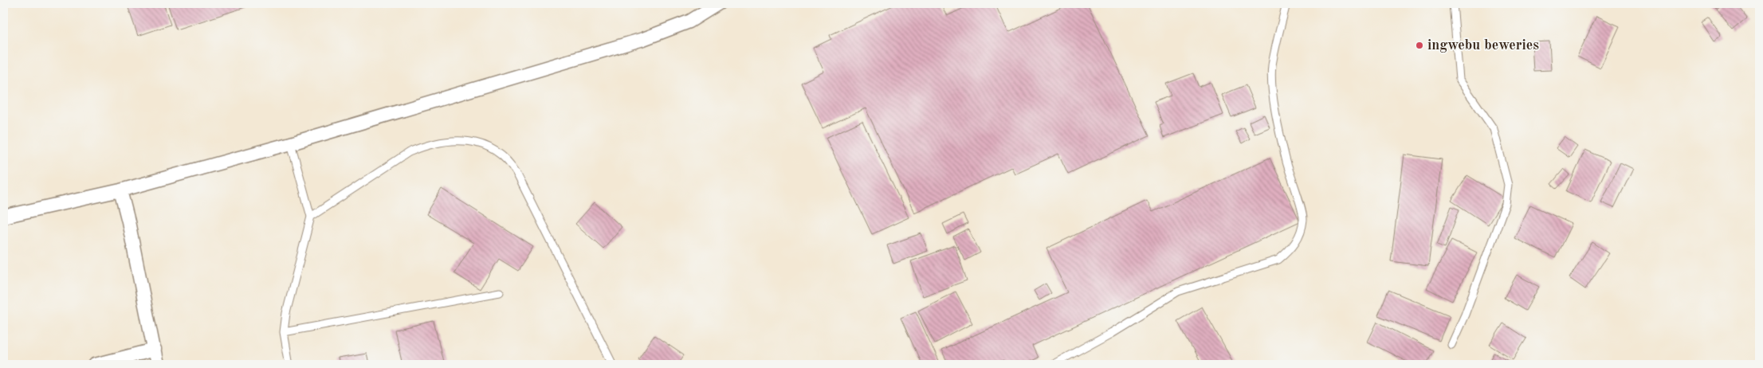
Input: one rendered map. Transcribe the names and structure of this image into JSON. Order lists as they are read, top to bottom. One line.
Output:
{"places":["ingwebu beweries"]}
